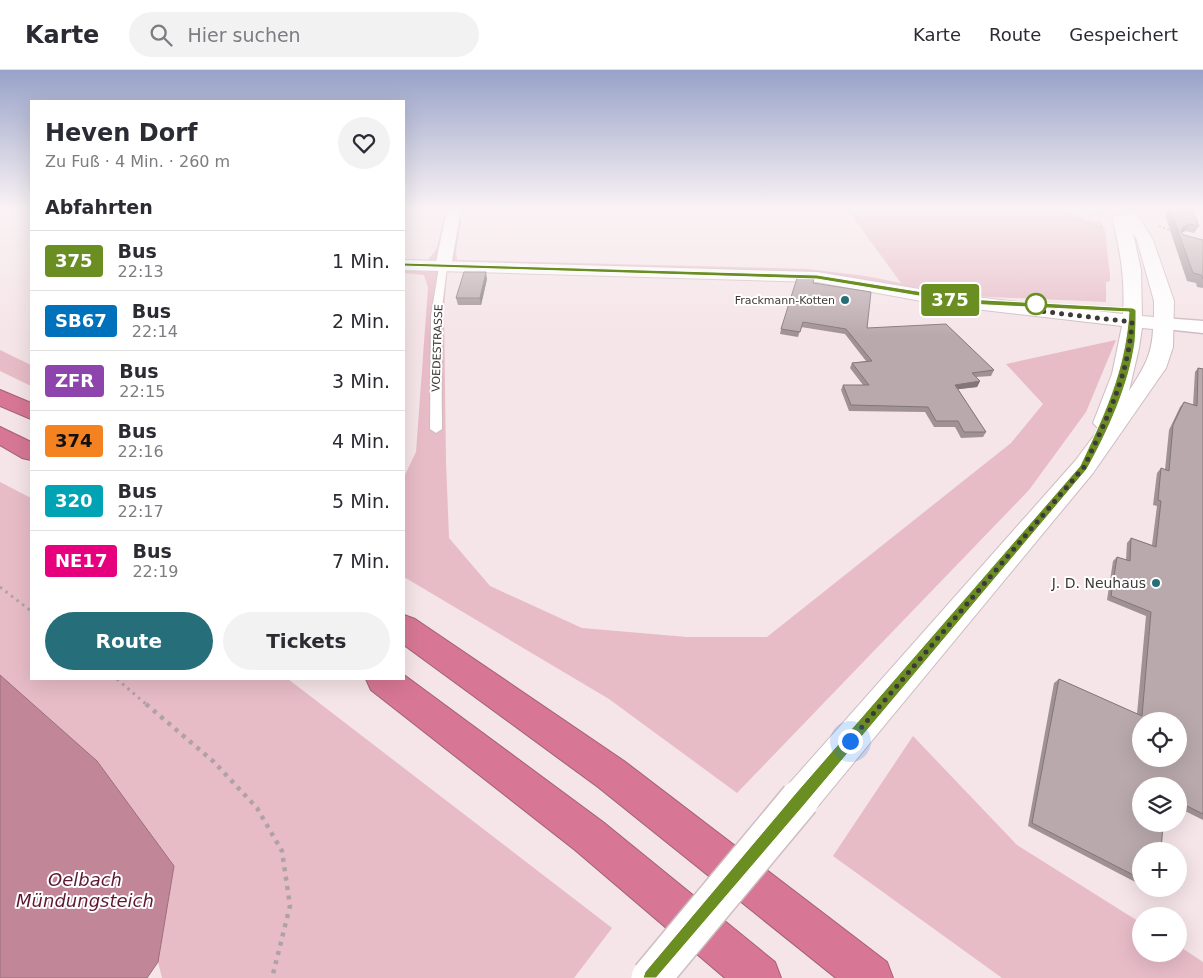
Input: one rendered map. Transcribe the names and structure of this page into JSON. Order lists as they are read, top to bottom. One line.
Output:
{"streets":{"street":["VOEDESTRASSE"]},"water":["Oelbach Mündungsteich"],"places":["Frackmann-Kotten","J. D. Neuhaus"],"lines":["bus line 375"],"page":{"header":"Karte","search":"Hier suchen","nav":["Karte","Route","Gespeichert"],"on_map":"375","heading":[["Heven Dorf","Zu Fuß · 4 Min. · 260 m"],"Abfahrten"],"list":[{"mark":"375","name":"Bus","note":"22:13","value":"1 Min."},{"mark":"SB67","name":"Bus","note":"22:14","value":"2 Min."},{"mark":"ZFR","name":"Bus","note":"22:15","value":"3 Min."},{"mark":"374","name":"Bus","note":"22:16","value":"4 Min."},{"mark":"320","name":"Bus","note":"22:17","value":"5 Min."},{"mark":"NE17","name":"Bus","note":"22:19","value":"7 Min."}],"buttons":["Route","Tickets"],"map_buttons":["+","−"]}}
